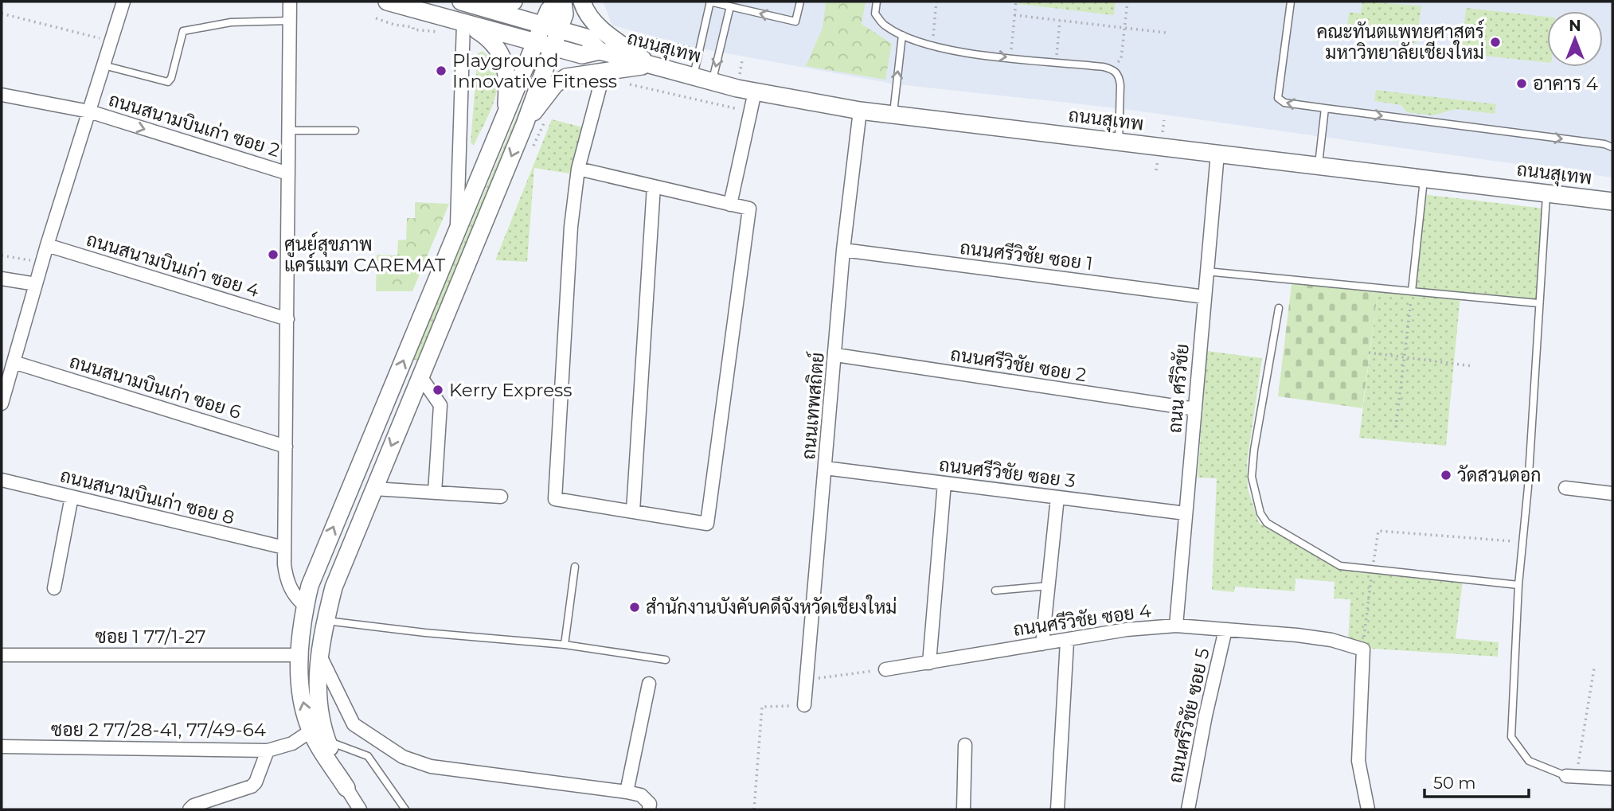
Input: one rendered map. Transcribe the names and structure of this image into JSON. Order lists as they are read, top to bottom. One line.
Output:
{"streets":{"main road":["ถนนสุเทพ"],"street":["ถนนสนามบินเก่า ซอย 2","ถนนศรีวิชัย ซอย 1","ถนนสนามบินเก่า ซอย 4","ถนนศรีวิชัย ซอย 2","ถนนสนามบินเก่า ซอย 6","ถนน ศรีวิชัย","ถนนเทพสถิตย์","ถนนศรีวิชัย ซอย 3","ถนนสนามบินเก่า ซอย 8","ถนนศรีวิชัย ซอย 4","ซอย 1 77/1-27","ถนนศรีวิชัย ซอย 5","ซอย 2 77/28-41, 77/49-64"]},"crossings":[["ถนนสุเทพ","ถนน ศรีวิชัย"],["ถนนสุเทพ","ถนนเทพสถิตย์"],["ถนนศรีวิชัย ซอย 1","ถนน ศรีวิชัย"],["ถนนศรีวิชัย ซอย 1","ถนนเทพสถิตย์"],["ถนนศรีวิชัย ซอย 2","ถนน ศรีวิชัย"],["ถนนศรีวิชัย ซอย 2","ถนนเทพสถิตย์"],["ถนน ศรีวิชัย","ถนนศรีวิชัย ซอย 3"],["ถนน ศรีวิชัย","ถนนศรีวิชัย ซอย 4"],["ถนนเทพสถิตย์","ถนนศรีวิชัย ซอย 3"],["ถนนศรีวิชัย ซอย 4","ถนนศรีวิชัย ซอย 5"]],"one_way":["ถนนสนามบินเก่า ซอย 2"],"places":["คณะทันตแพทยศาสตร์ มหาวิทยาลัยเชียงใหม่","Playground Innovative Fitness","อาคาร 4","ศูนย์สุขภาพ แคร์แมท CAREMAT","Kerry Express","วัดสวนดอก","สำนักงานบังคับคดีจังหวัดเชียงใหม่"],"scale_bar":"50 m","north":"top"}
